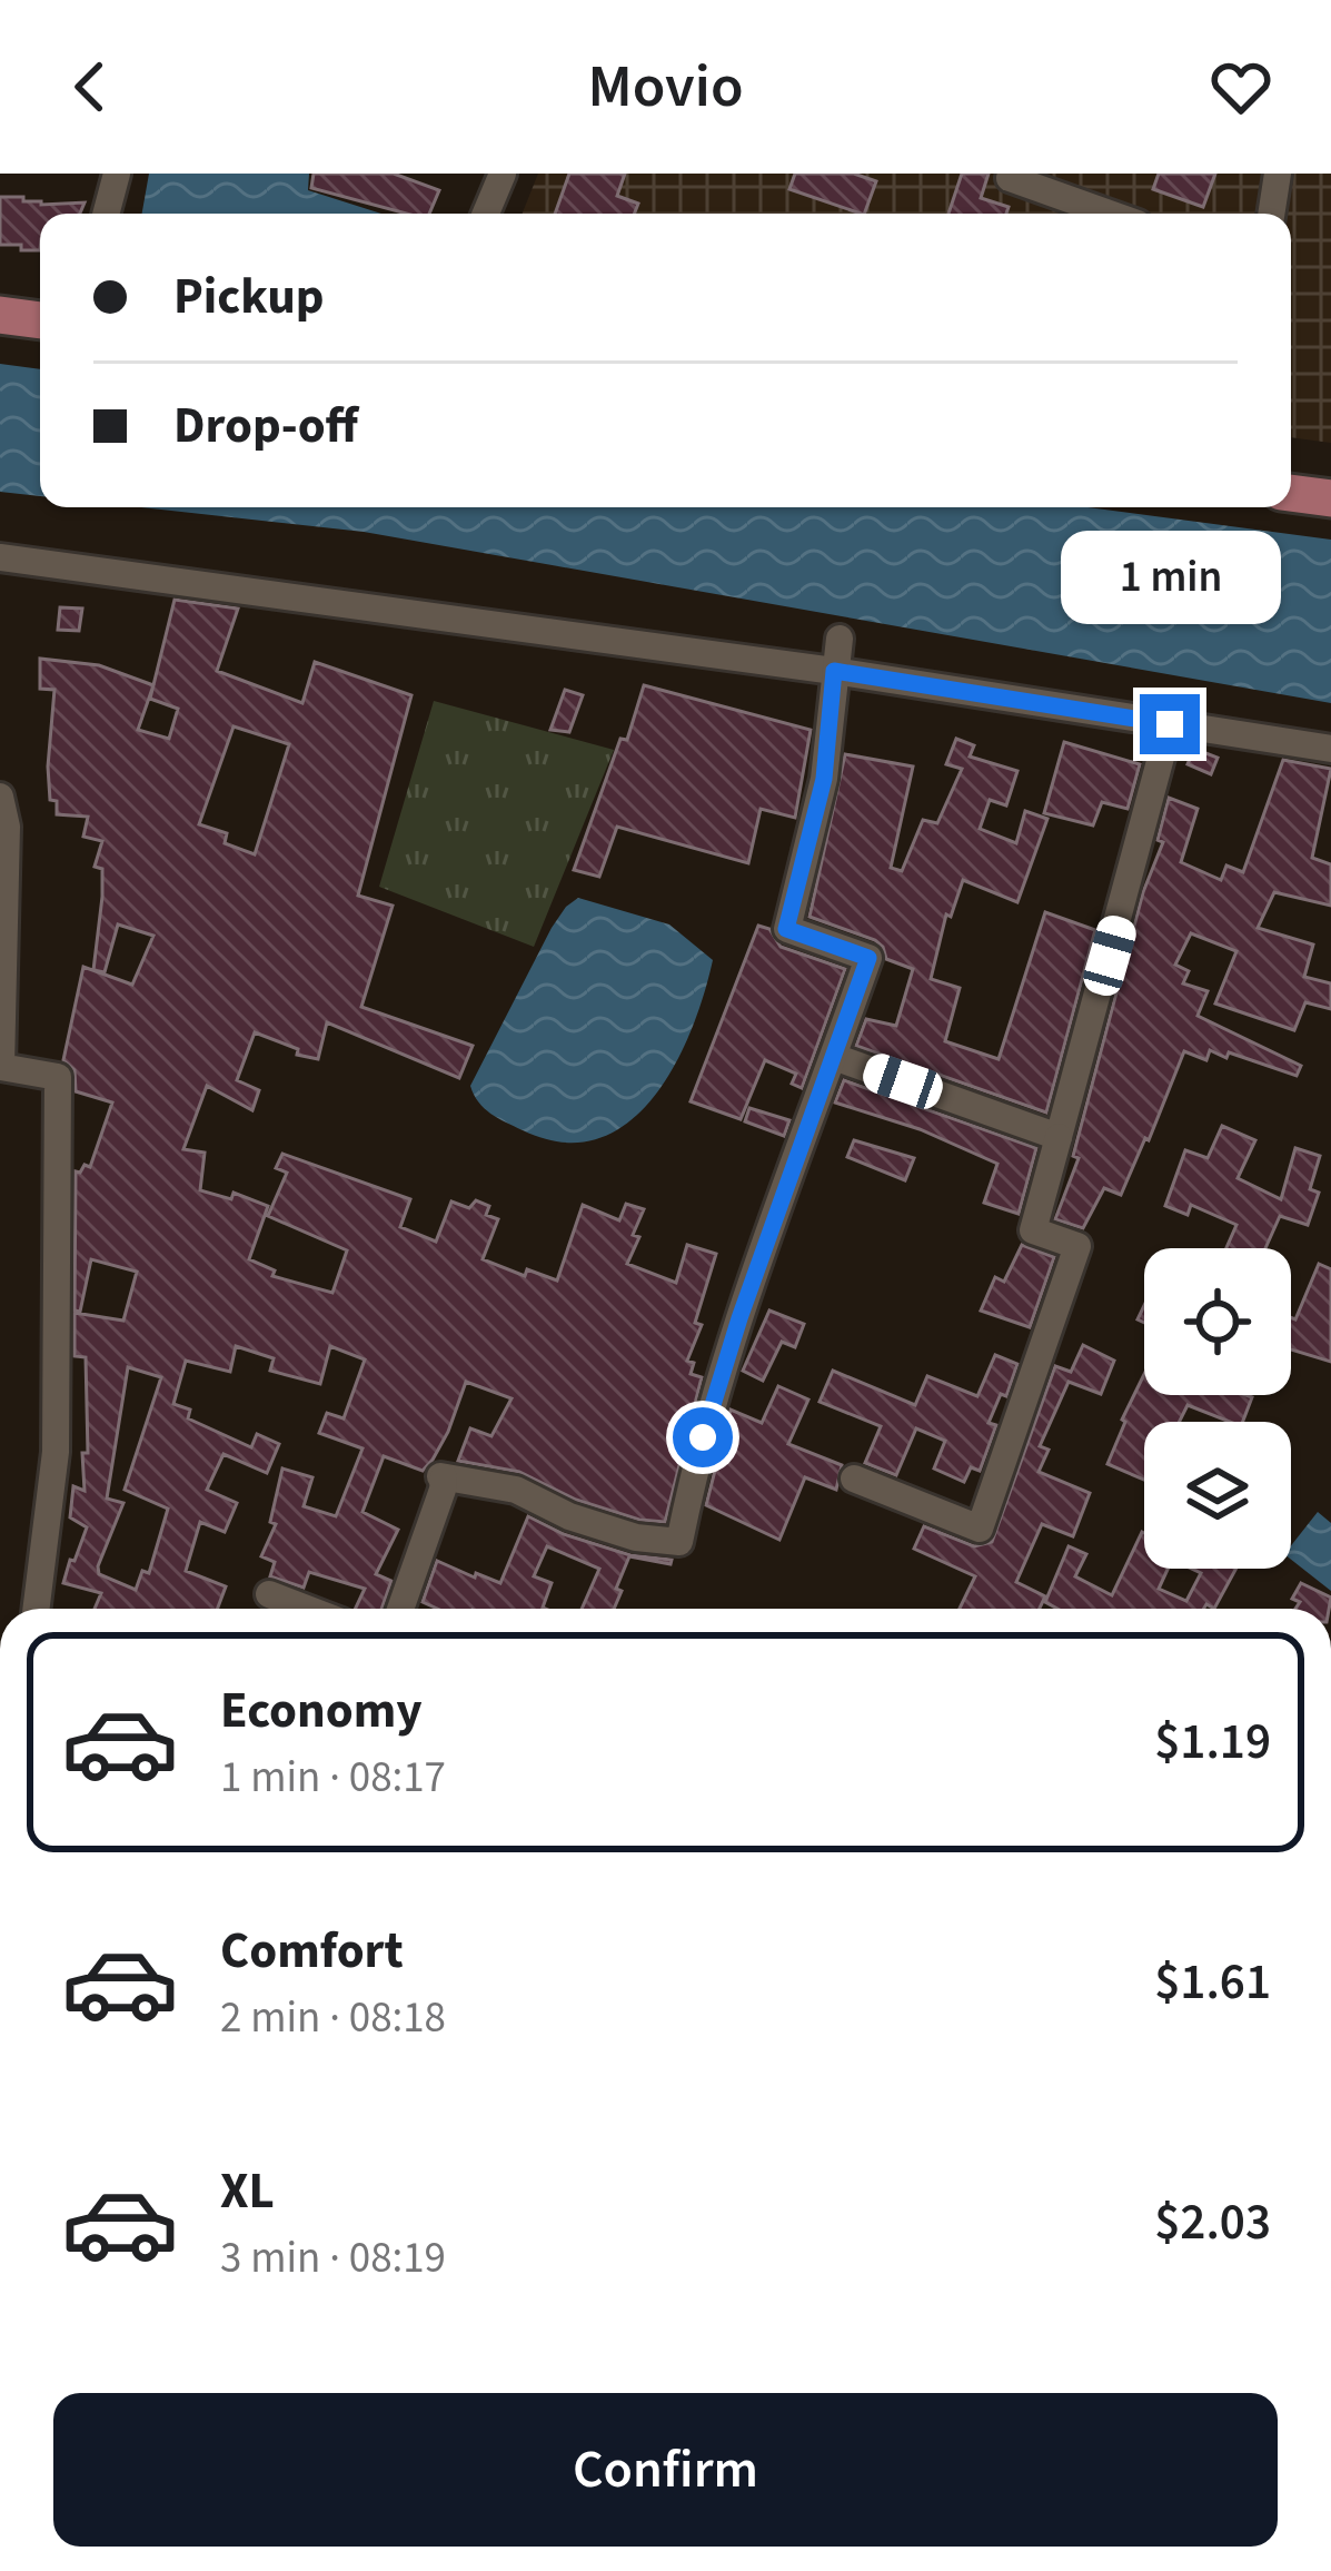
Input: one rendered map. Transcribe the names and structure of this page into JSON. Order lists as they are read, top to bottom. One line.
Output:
{"page":{"header":"Movio","banner":["Pickup","Drop-off"],"bubble":"1 min","list":[{"name":"Economy","note":"1 min · 08:17","value":"$1.19"},{"name":"Comfort","note":"2 min · 08:18","value":"$1.61"},{"name":"XL","note":"3 min · 08:19","value":"$2.03"}],"buttons":"Confirm"}}
